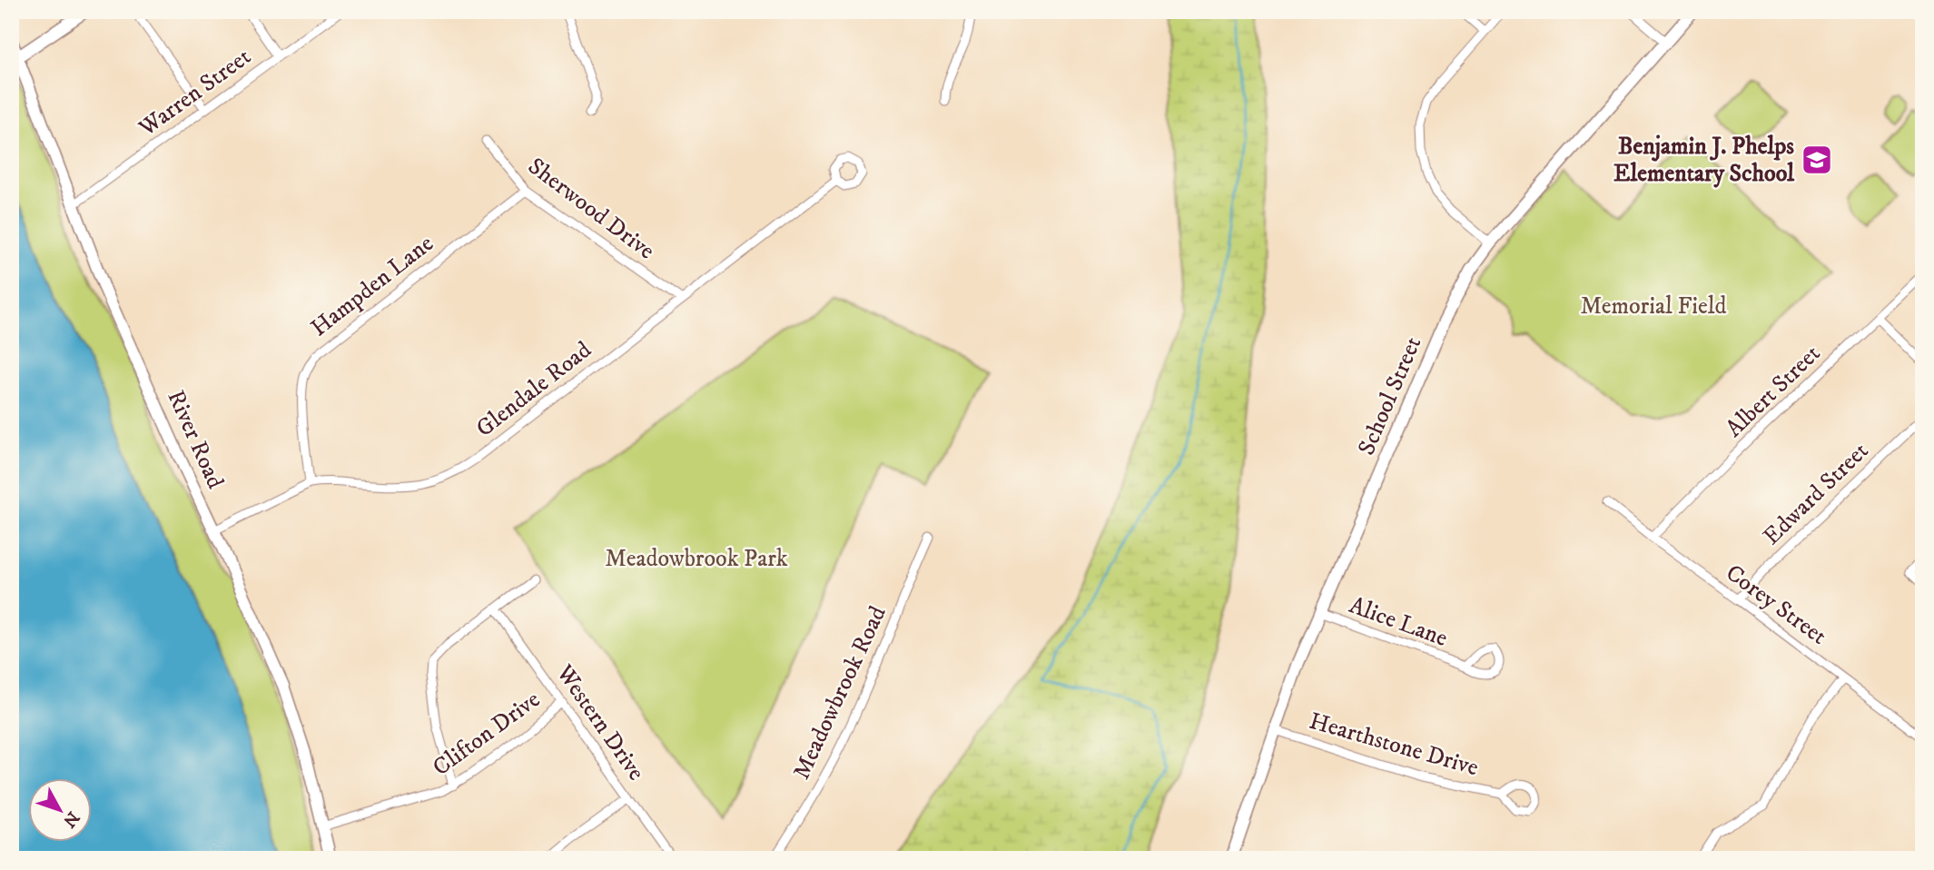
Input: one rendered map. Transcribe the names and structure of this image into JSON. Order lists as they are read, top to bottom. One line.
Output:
{"streets":{"street":["Warren Street","Sherwood Drive","Hampden Lane","Glendale Road","Albert Street","School Street","River Road","Edward Street","Corey Street","Alice Lane","Meadowbrook Road","Western Drive","Clifton Drive","Hearthstone Drive"]},"crossings":[["Warren Street","River Road"],["Sherwood Drive","Hampden Lane"],["Sherwood Drive","Glendale Road"],["Hampden Lane","Glendale Road"],["Glendale Road","River Road"],["Albert Street","Corey Street"],["School Street","Alice Lane"],["School Street","Hearthstone Drive"],["River Road","Clifton Drive"],["Edward Street","Corey Street"],["Western Drive","Clifton Drive"]],"parks":["Memorial Field","Meadowbrook Park"],"places":{"school or university":["Benjamin J. Phelps Elementary School"]},"north":"bottom right"}
